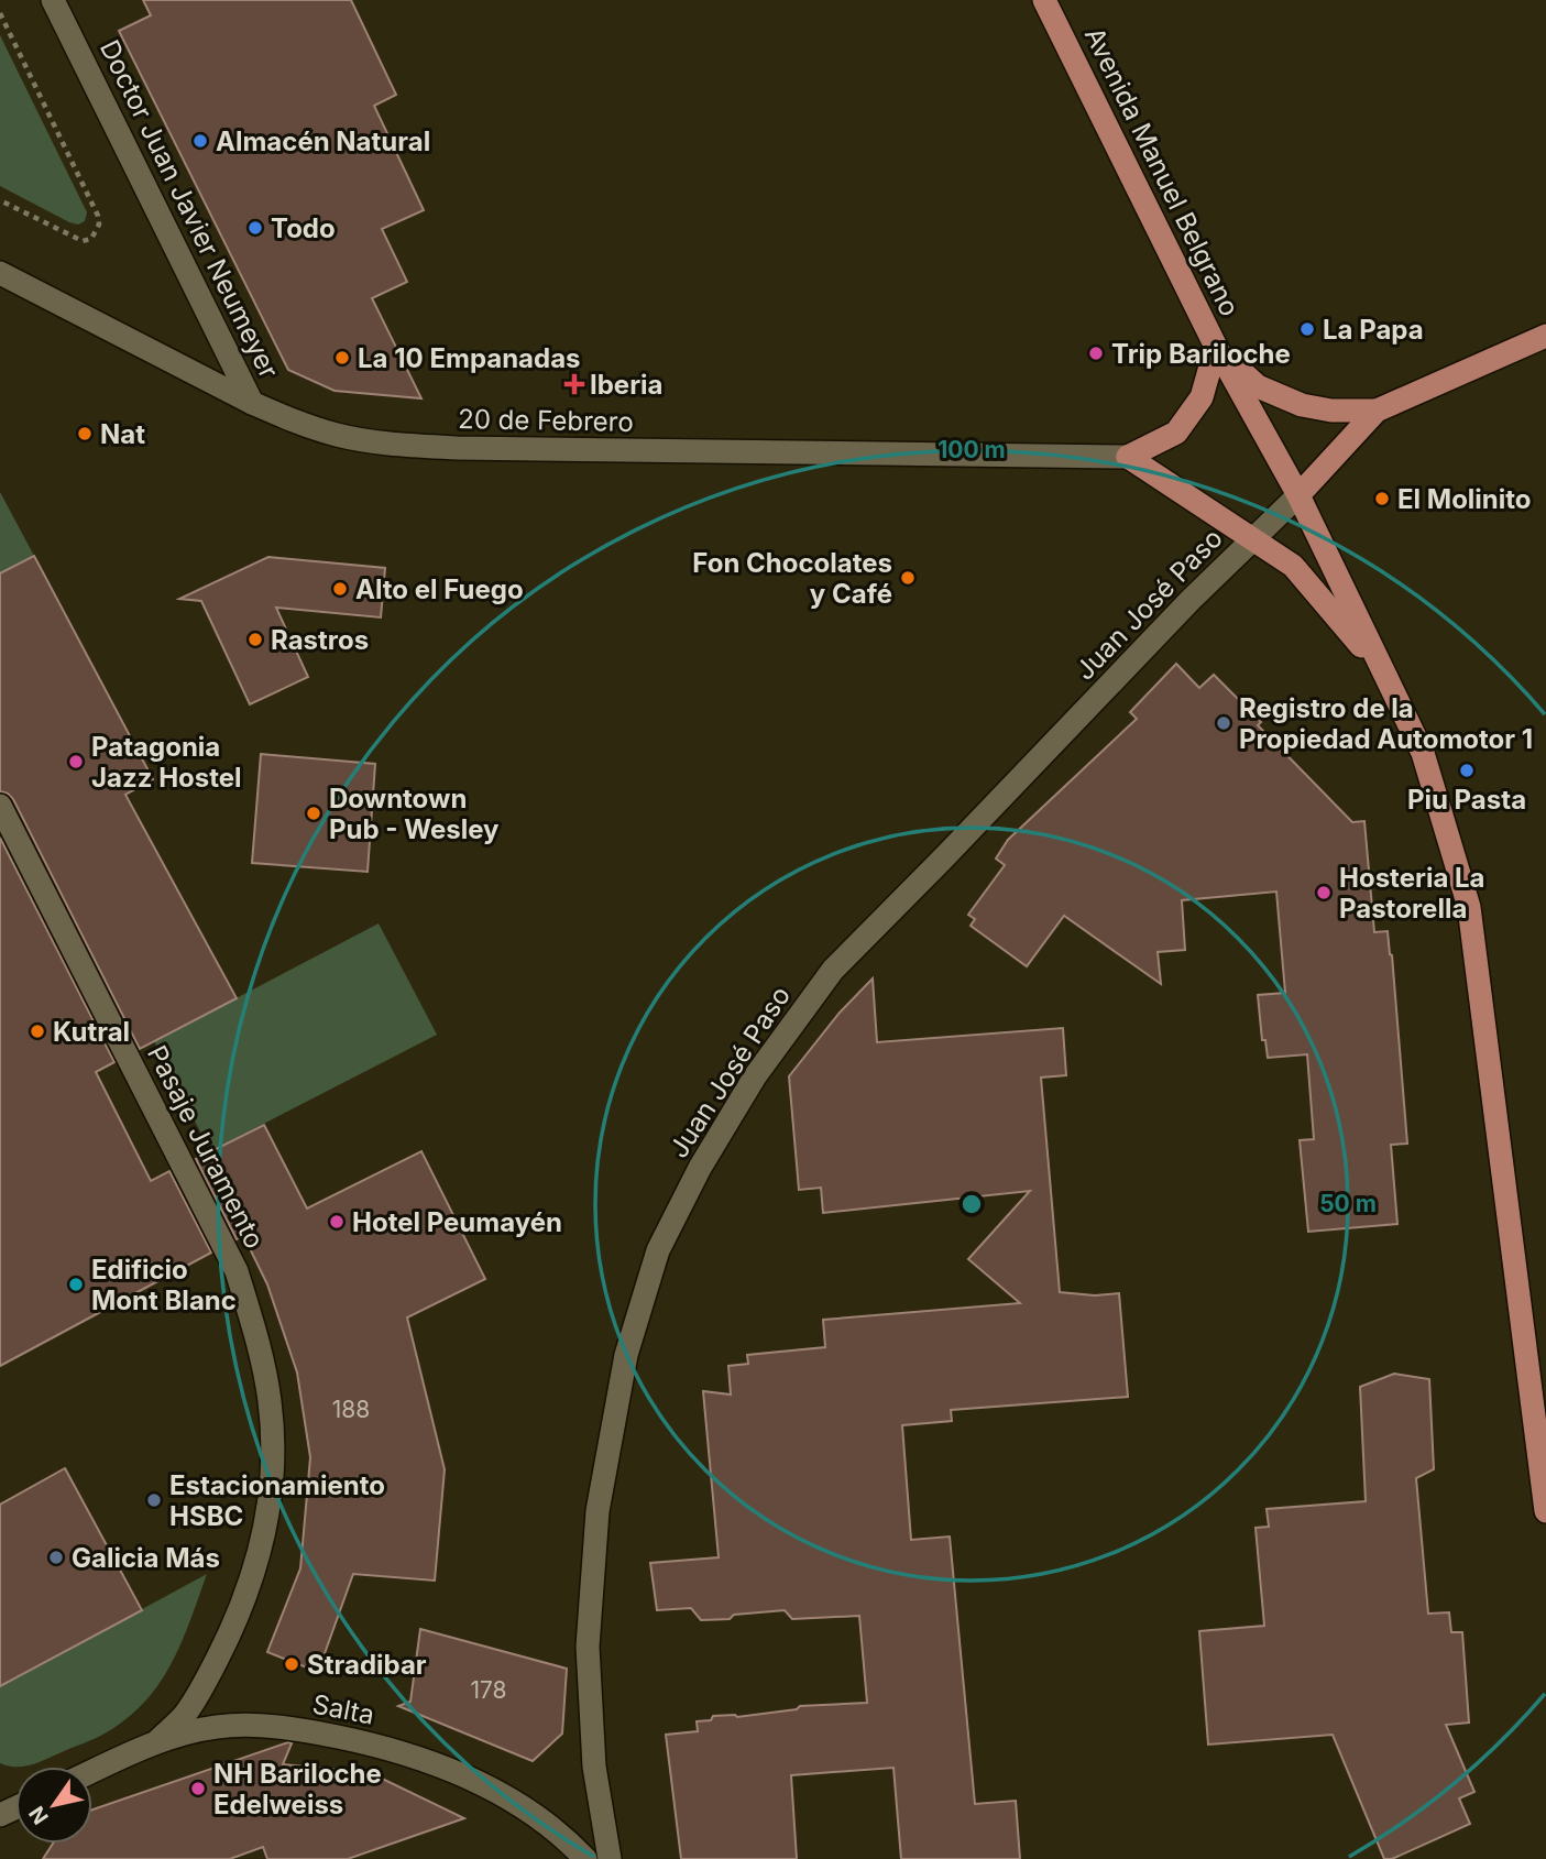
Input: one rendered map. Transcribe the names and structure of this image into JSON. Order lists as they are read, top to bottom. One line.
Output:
{"streets":{"main road":["Avenida Manuel Belgrano"],"street":["Doctor Juan Javier Neumeyer","20 de Febrero","Juan José Paso","Pasaje Juramento","Salta"]},"crossings":[["Avenida Manuel Belgrano","Juan José Paso"],["Doctor Juan Javier Neumeyer","20 de Febrero"],["Pasaje Juramento","Salta"]],"places":{"other":["Almacén Natural","Todo","La Papa","Trip Bariloche","La 10 Empanadas","Nat","El Molinito","Fon Chocolates y Café","Alto el Fuego","Rastros","Registro de la Propiedad Automotor 1","Patagonia Jazz Hostel","Piu Pasta","Downtown Pub - Wesley","Hosteria La Pastorella","Kutral","Hotel Peumayén","Edificio Mont Blanc","Estacionamiento HSBC","Galicia Más","Stradibar","NH Bariloche Edelweiss"],"health":["Iberia"]},"house_numbers":["188","178"],"north":"bottom left","rings":["100 m","50 m"]}
